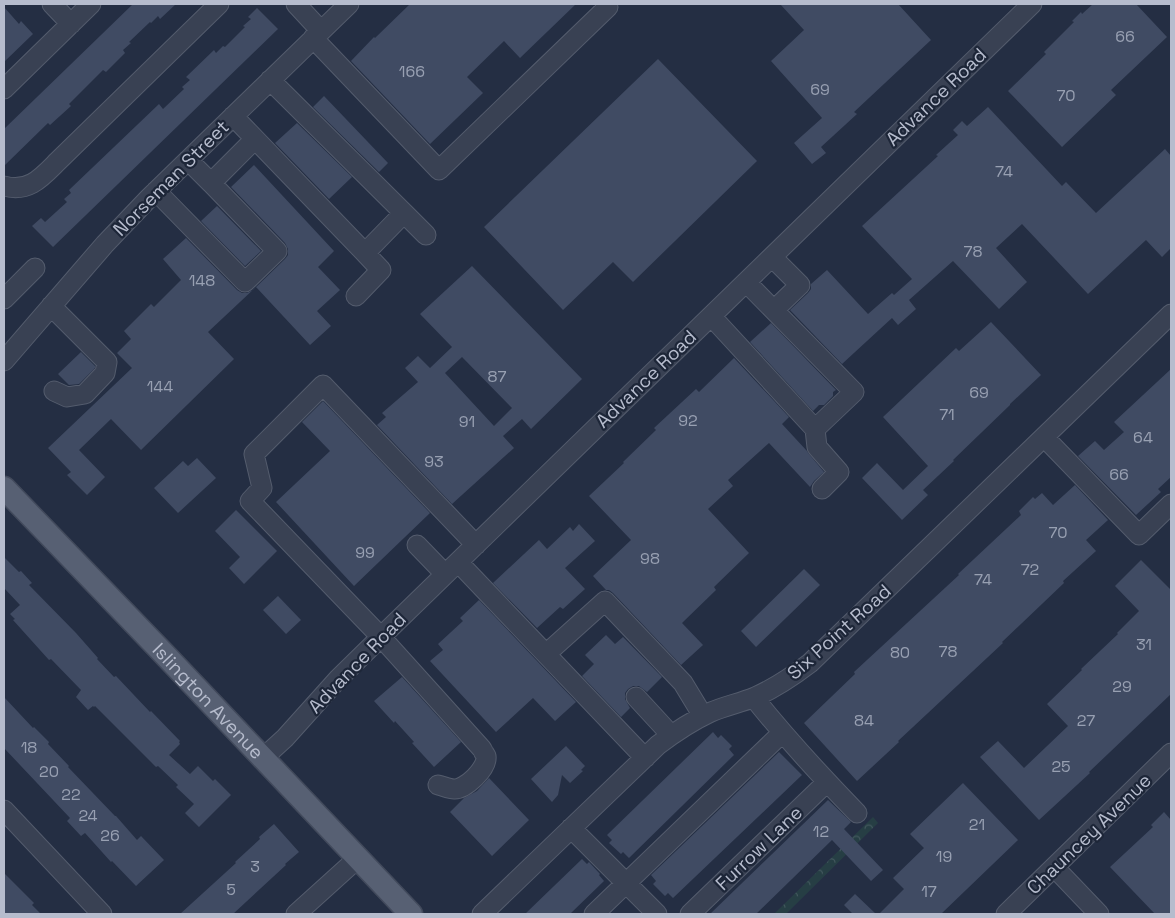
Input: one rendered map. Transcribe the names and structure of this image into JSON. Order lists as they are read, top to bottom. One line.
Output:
{"streets":{"main road":["Islington Avenue"],"street":["Advance Road","Norseman Street","Six Point Road","Chauncey Avenue","Furrow Lane"]},"crossings":[["Advance Road","Islington Avenue"]],"house_numbers":["66","166","69","70","74","78","148","87","144","69","71","92","91","64","93","66","70","99","98","72","74","31","78","80","29","84","27","18","25","20","22","24","21","12","26","19","3","5","17"]}
